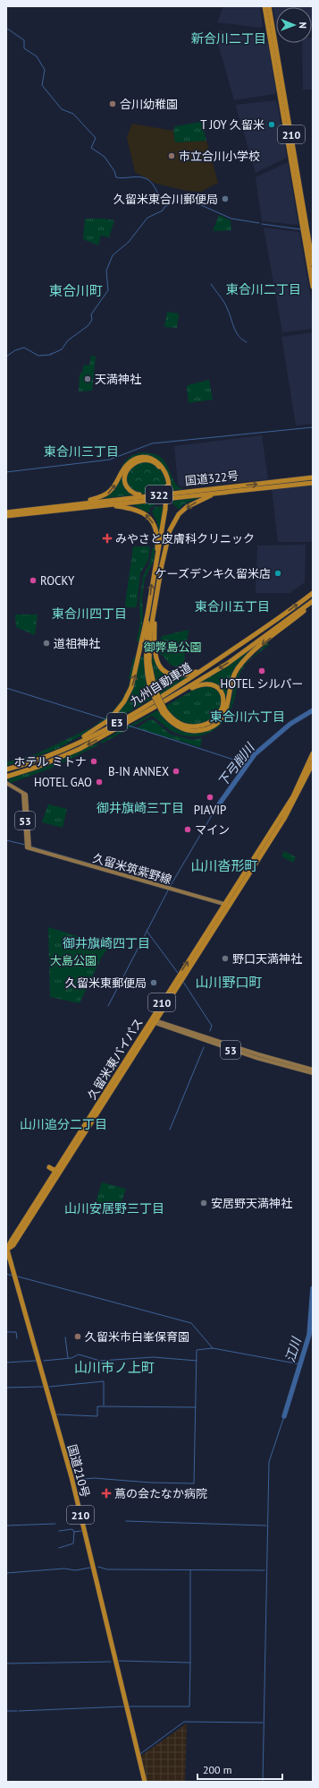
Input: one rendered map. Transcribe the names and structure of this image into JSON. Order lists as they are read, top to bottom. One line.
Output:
{"streets":{"highway":["210","国道322号","322","九州自動車道","E3","久留米東バイパス","国道210号"],"main road":["53","久留米筑紫野線"]},"crossings":[["53","久留米東バイパス"],["久留米筑紫野線","久留米東バイパス"],["久留米東バイパス","国道210号"]],"districts":["新合川二丁目","東合川二丁目","東合川町","東合川三丁目","東合川五丁目","東合川四丁目","東合川六丁目","御井旗崎三丁目","山川沓形町","御井旗崎四丁目","山川野口町","山川追分二丁目","山川安居野三丁目","山川市ノ上町"],"water":["下弓削川","江川"],"parks":["御弊島公園","大島公園"],"places":{"other":["合川幼稚園","T JOY 久留米","市立合川小学校","久留米東合川郵便局","天満神社","ケーズデンキ久留米店","ROCKY","道祖神社","HOTEL シルバー","ホテル ミトナ","B-IN ANNEX","HOTEL GAO","PIAVIP","マイン","野口天満神社","久留米東郵便局","安居野天満神社","久留米市白峯保育園"],"health":["みやさと皮膚科クリニック","蔦の会たなか病院"]},"scale_bar":"200 m","north":"right"}
